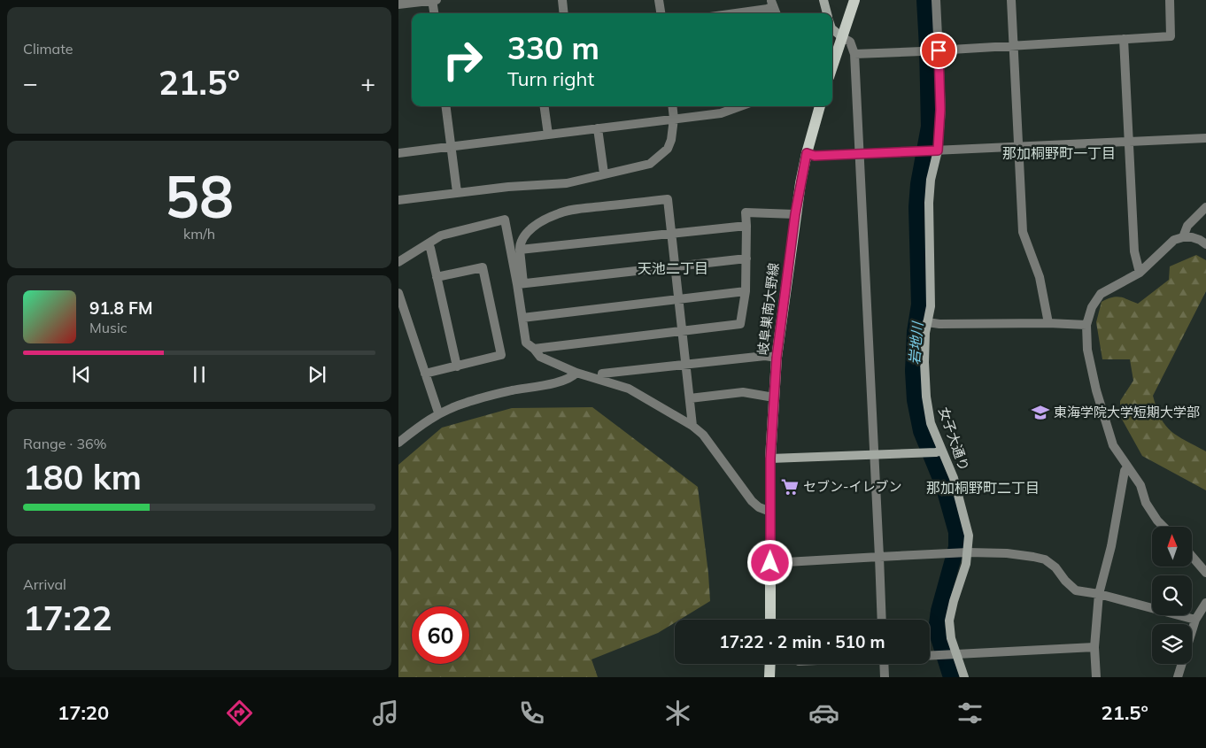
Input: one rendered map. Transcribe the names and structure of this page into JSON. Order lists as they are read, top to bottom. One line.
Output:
{"streets":{"main road":["岐阜巣南大野線"],"street":["女子大通り"]},"districts":["那加桐野町一丁目","天池二丁目","那加桐野町二丁目"],"water":["岩地川"],"places":{"school or university":["東海学院大学短期大学部"],"supermarket":["セブン-イレブン"]},"north":"top","page":{"tile":["Climate",["58","km/h"],["Range · 36%","180 km"],["Arrival","17:22"]],"turn":["330 m","Turn right"],"heat":["−","21.5°","+"],"song":["91.8 FM","Music"],"limit":"60","trip":"17:22 · 2 min · 510 m","tabs":["17:20","21.5°"]}}
